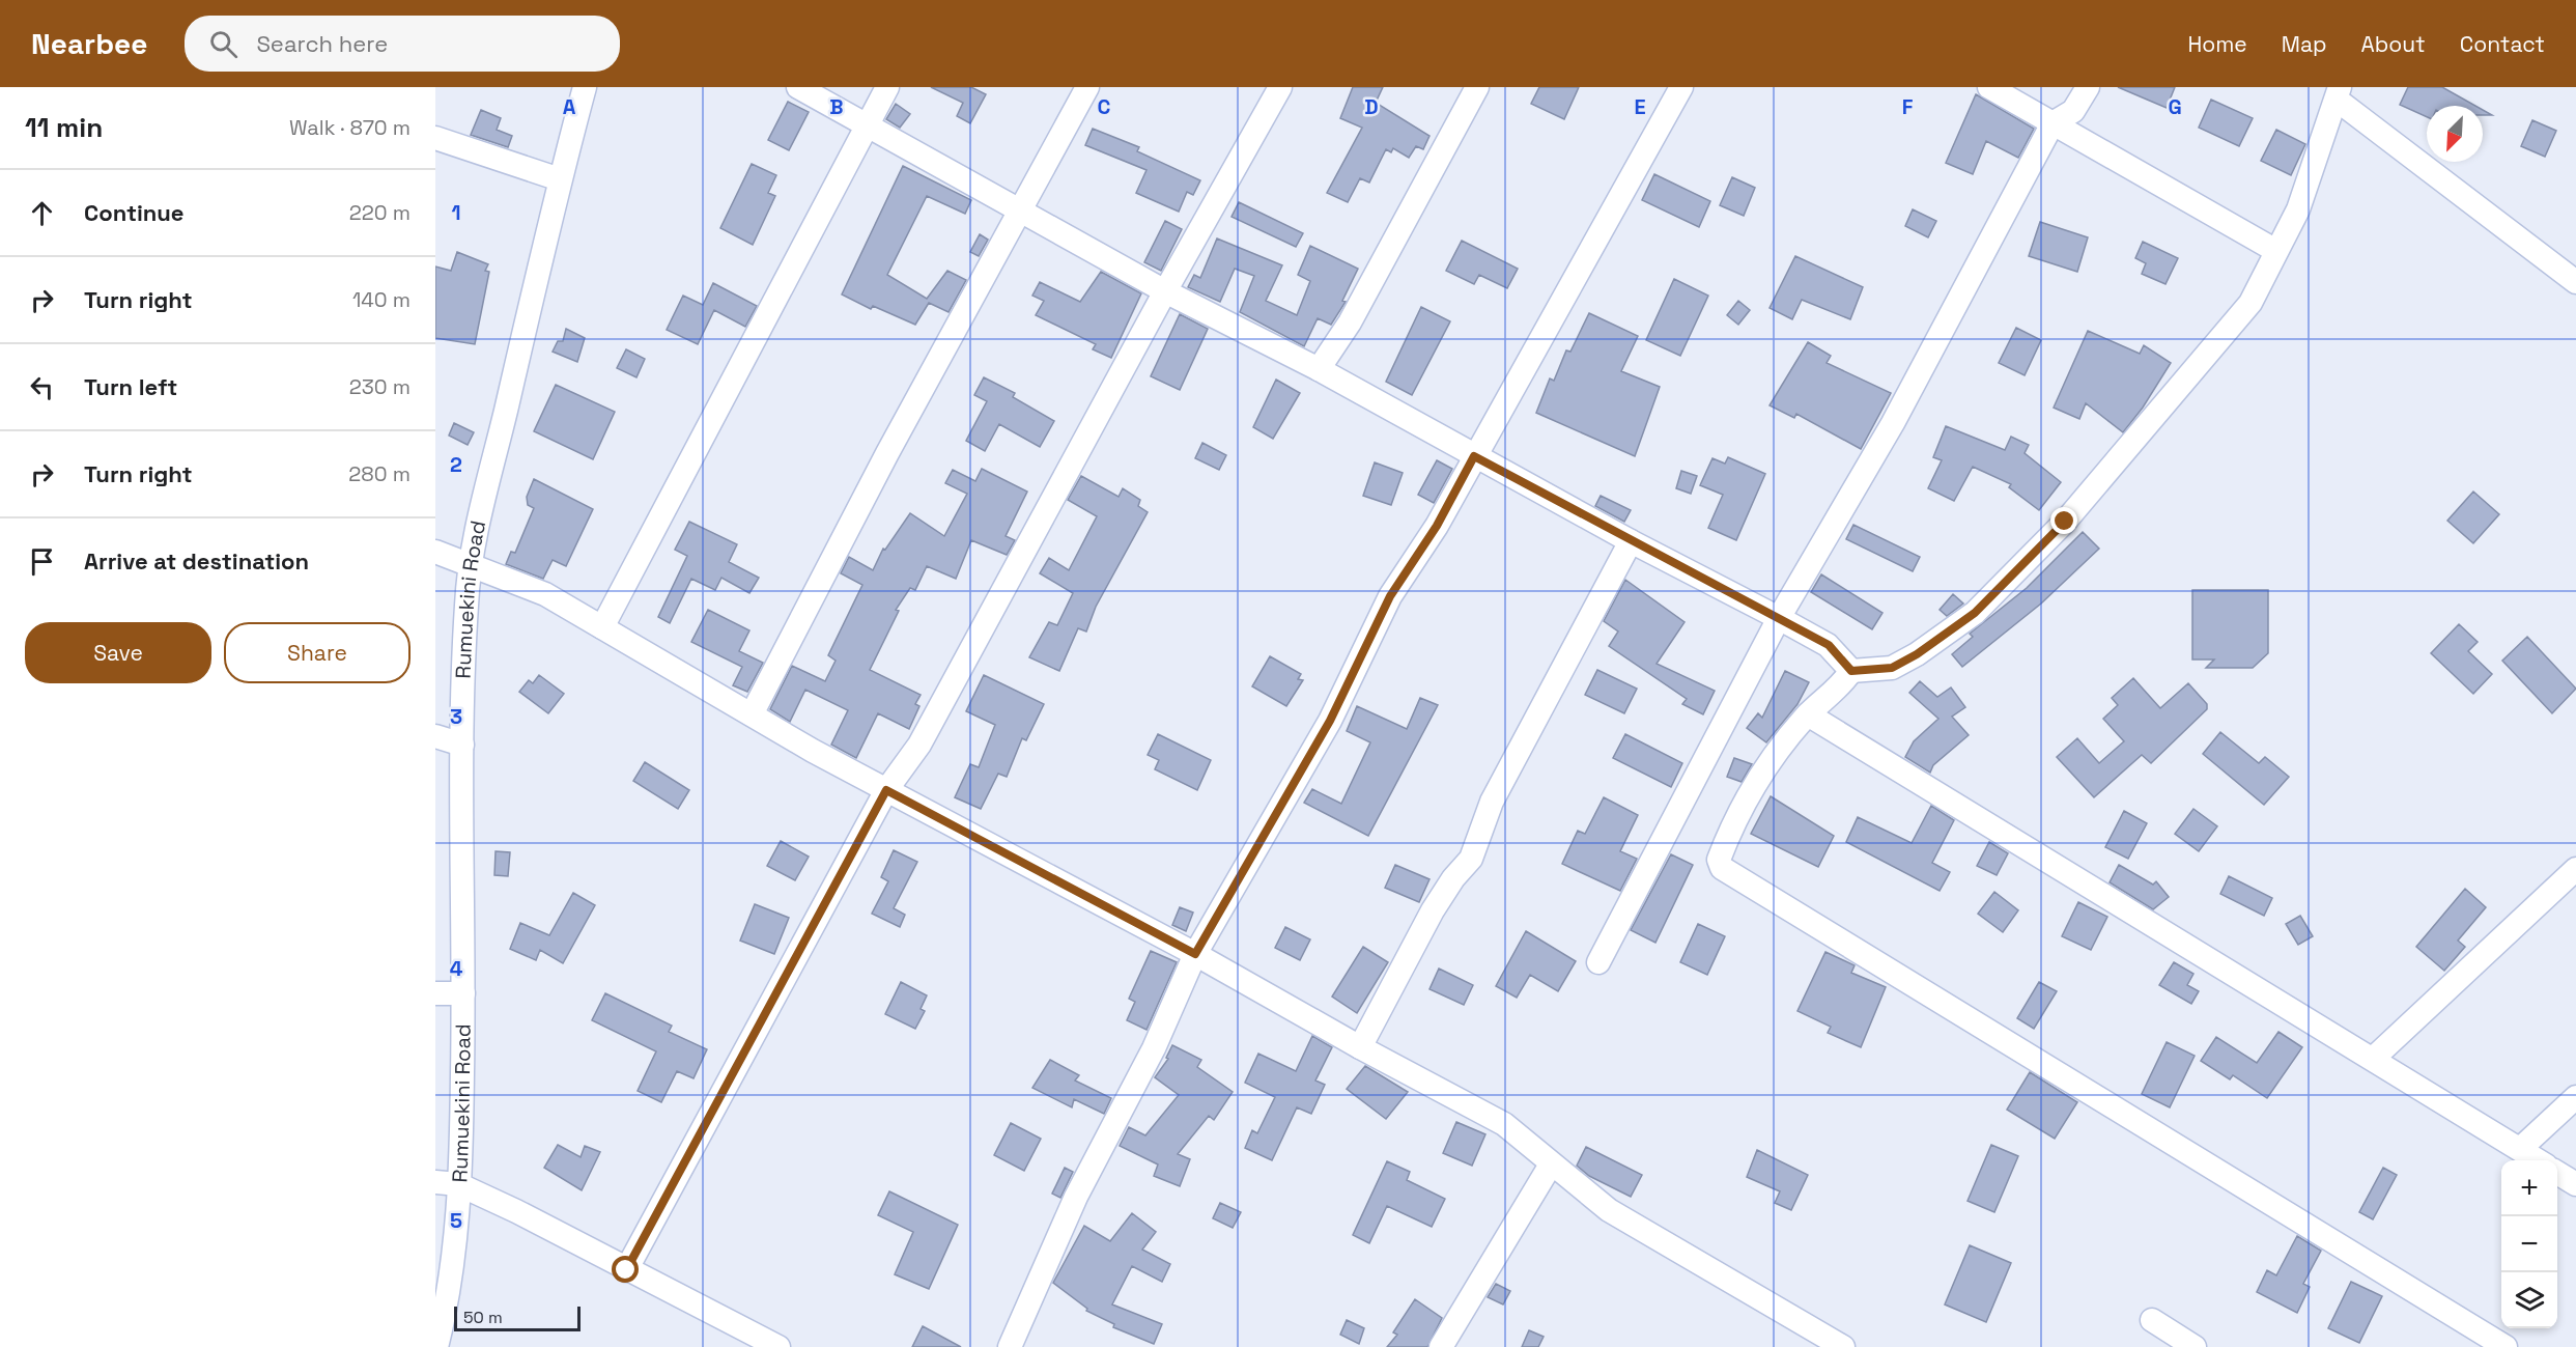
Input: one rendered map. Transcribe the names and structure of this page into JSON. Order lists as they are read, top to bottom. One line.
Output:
{"streets":{"street":["Rumuekini Road"]},"scale_bar":"50 m","north":"bottom left","page":{"header":"Nearbee","search":"Search here","nav":["Home","Map","About","Contact"],"heading":["11 min","Walk · 870 m"],"list":[["Continue","220 m"],["Turn right","140 m"],["Turn left","230 m"],["Turn right","280 m"],"Arrive at destination"],"buttons":["Save","Share"],"map_buttons":["+","−"],"scale":"50 m"},"grid":{"columns":["A","B","C","D","E","F","G"],"rows":["1","2","3","4","5"]}}
